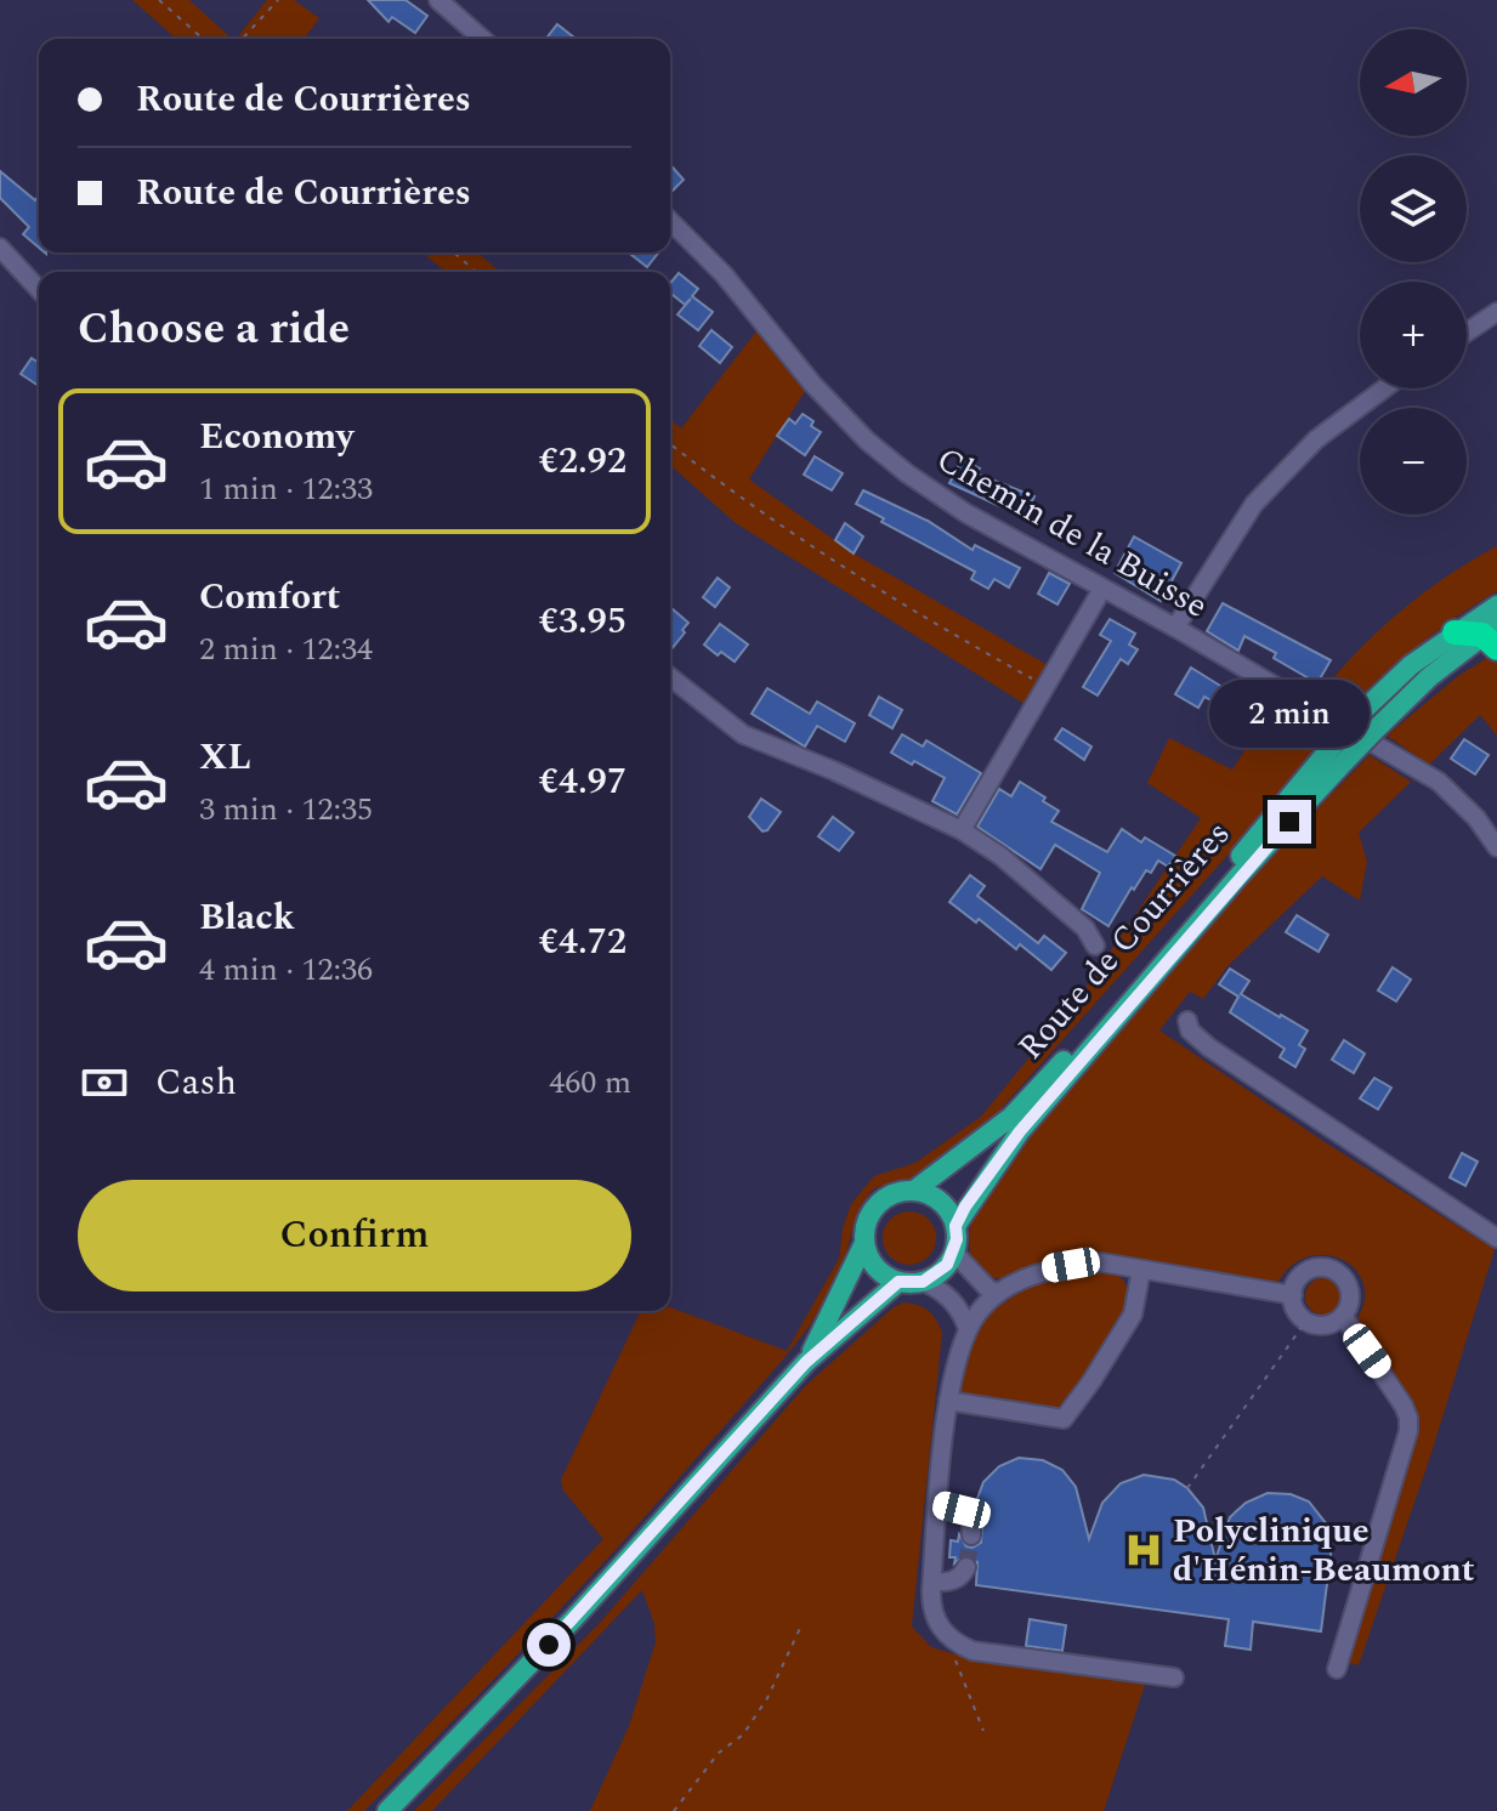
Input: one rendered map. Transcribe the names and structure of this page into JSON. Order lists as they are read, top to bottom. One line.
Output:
{"streets":{"main road":["Route de Courrières"],"street":["Chemin de la Buisse"]},"places":{"hospital":["Polyclinique d'Hénin-Beaumont"]},"north":"left","page":{"map_buttons":["+","−"],"banner":["Route de Courrières","Route de Courrières"],"heading":"Choose a ride","list":[{"name":"Economy","note":"1 min · 12:33","value":"€2.92"},{"name":"Comfort","note":"2 min · 12:34","value":"€3.95"},{"name":"XL","note":"3 min · 12:35","value":"€4.97"},{"name":"Black","note":"4 min · 12:36","value":"€4.72"}],"bubble":"2 min","pay":["Cash","460 m"],"buttons":"Confirm"}}
